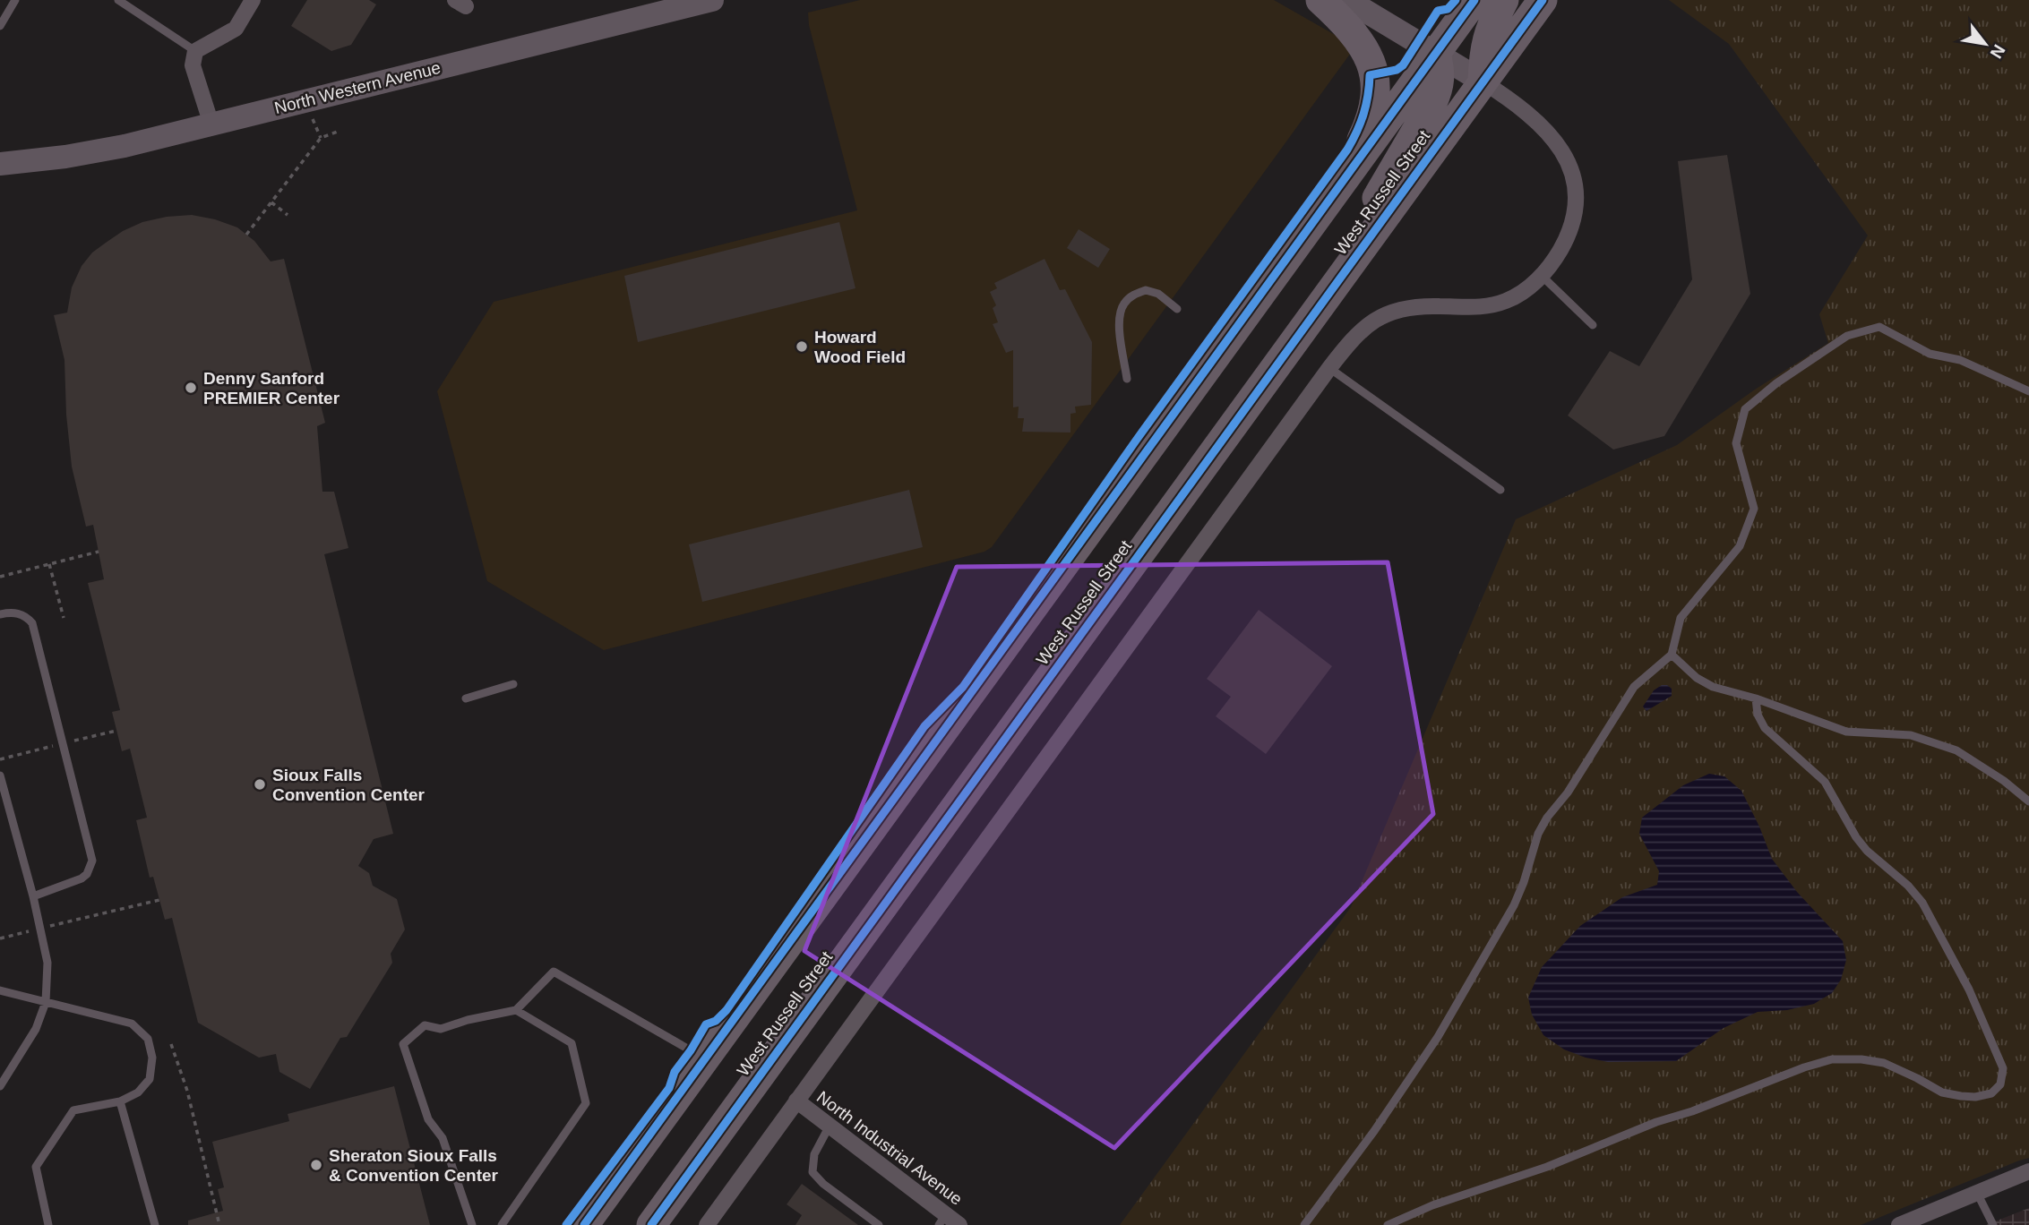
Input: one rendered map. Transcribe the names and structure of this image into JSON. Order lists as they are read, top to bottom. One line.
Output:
{"streets":{"highway":["West Russell Street"],"street":["North Western Avenue","North Industrial Avenue"]},"places":["Howard Wood Field","Denny Sanford PREMIER Center","Sioux Falls Convention Center","Sheraton Sioux Falls & Convention Center"],"north":"bottom right"}
